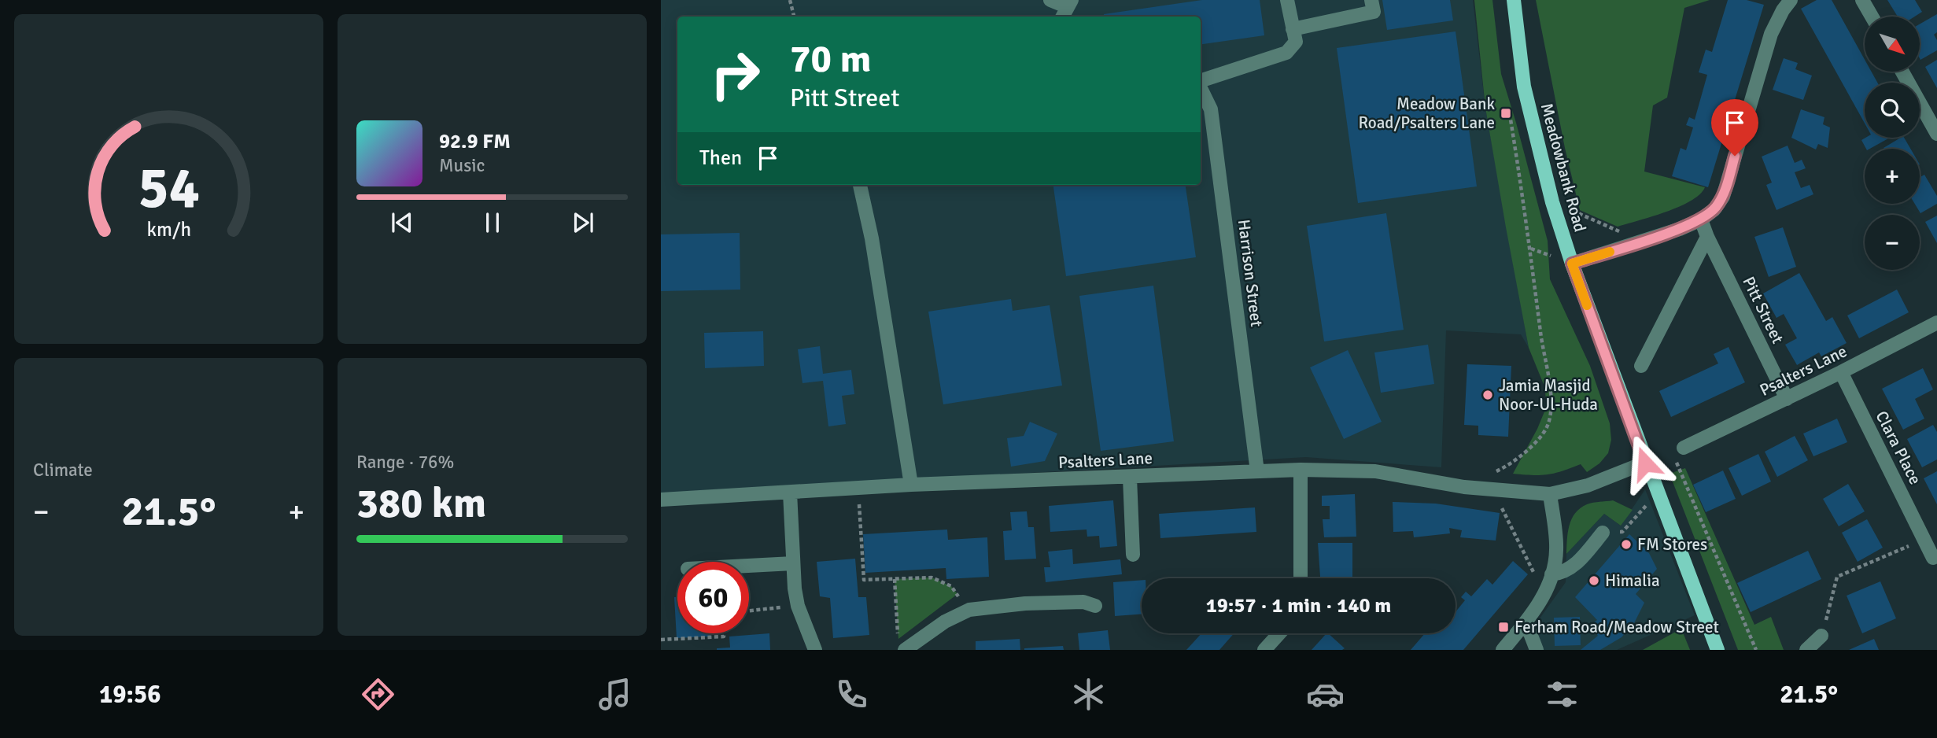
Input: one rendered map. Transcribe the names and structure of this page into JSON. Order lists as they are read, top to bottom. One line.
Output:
{"streets":{"main road":["Meadowbank Road"],"street":["Harrison Street","Pitt Street","Psalters Lane","Clara Place"]},"crossings":[["Meadowbank Road","Psalters Lane"],["Harrison Street","Psalters Lane"],["Pitt Street","Psalters Lane"],["Psalters Lane","Clara Place"]],"places":{"transit":["Meadow Bank Road/Psalters Lane","Ferham Road/Meadow Street"],"other":["Jamia Masjid Noor-Ul-Huda","FM Stores","Himalia"]},"north":"bottom right","page":{"map_buttons":["+","−"],"turn":["70 m","Pitt Street"],"song":["92.9 FM","Music"],"then":"Then","tile":["Climate",["Range · 76%","380 km"]],"heat":["−","21.5°","+"],"limit":"60","trip":"19:57 · 1 min · 140 m","tabs":["19:56","21.5°"],"gauge":["54","km/h"]}}
